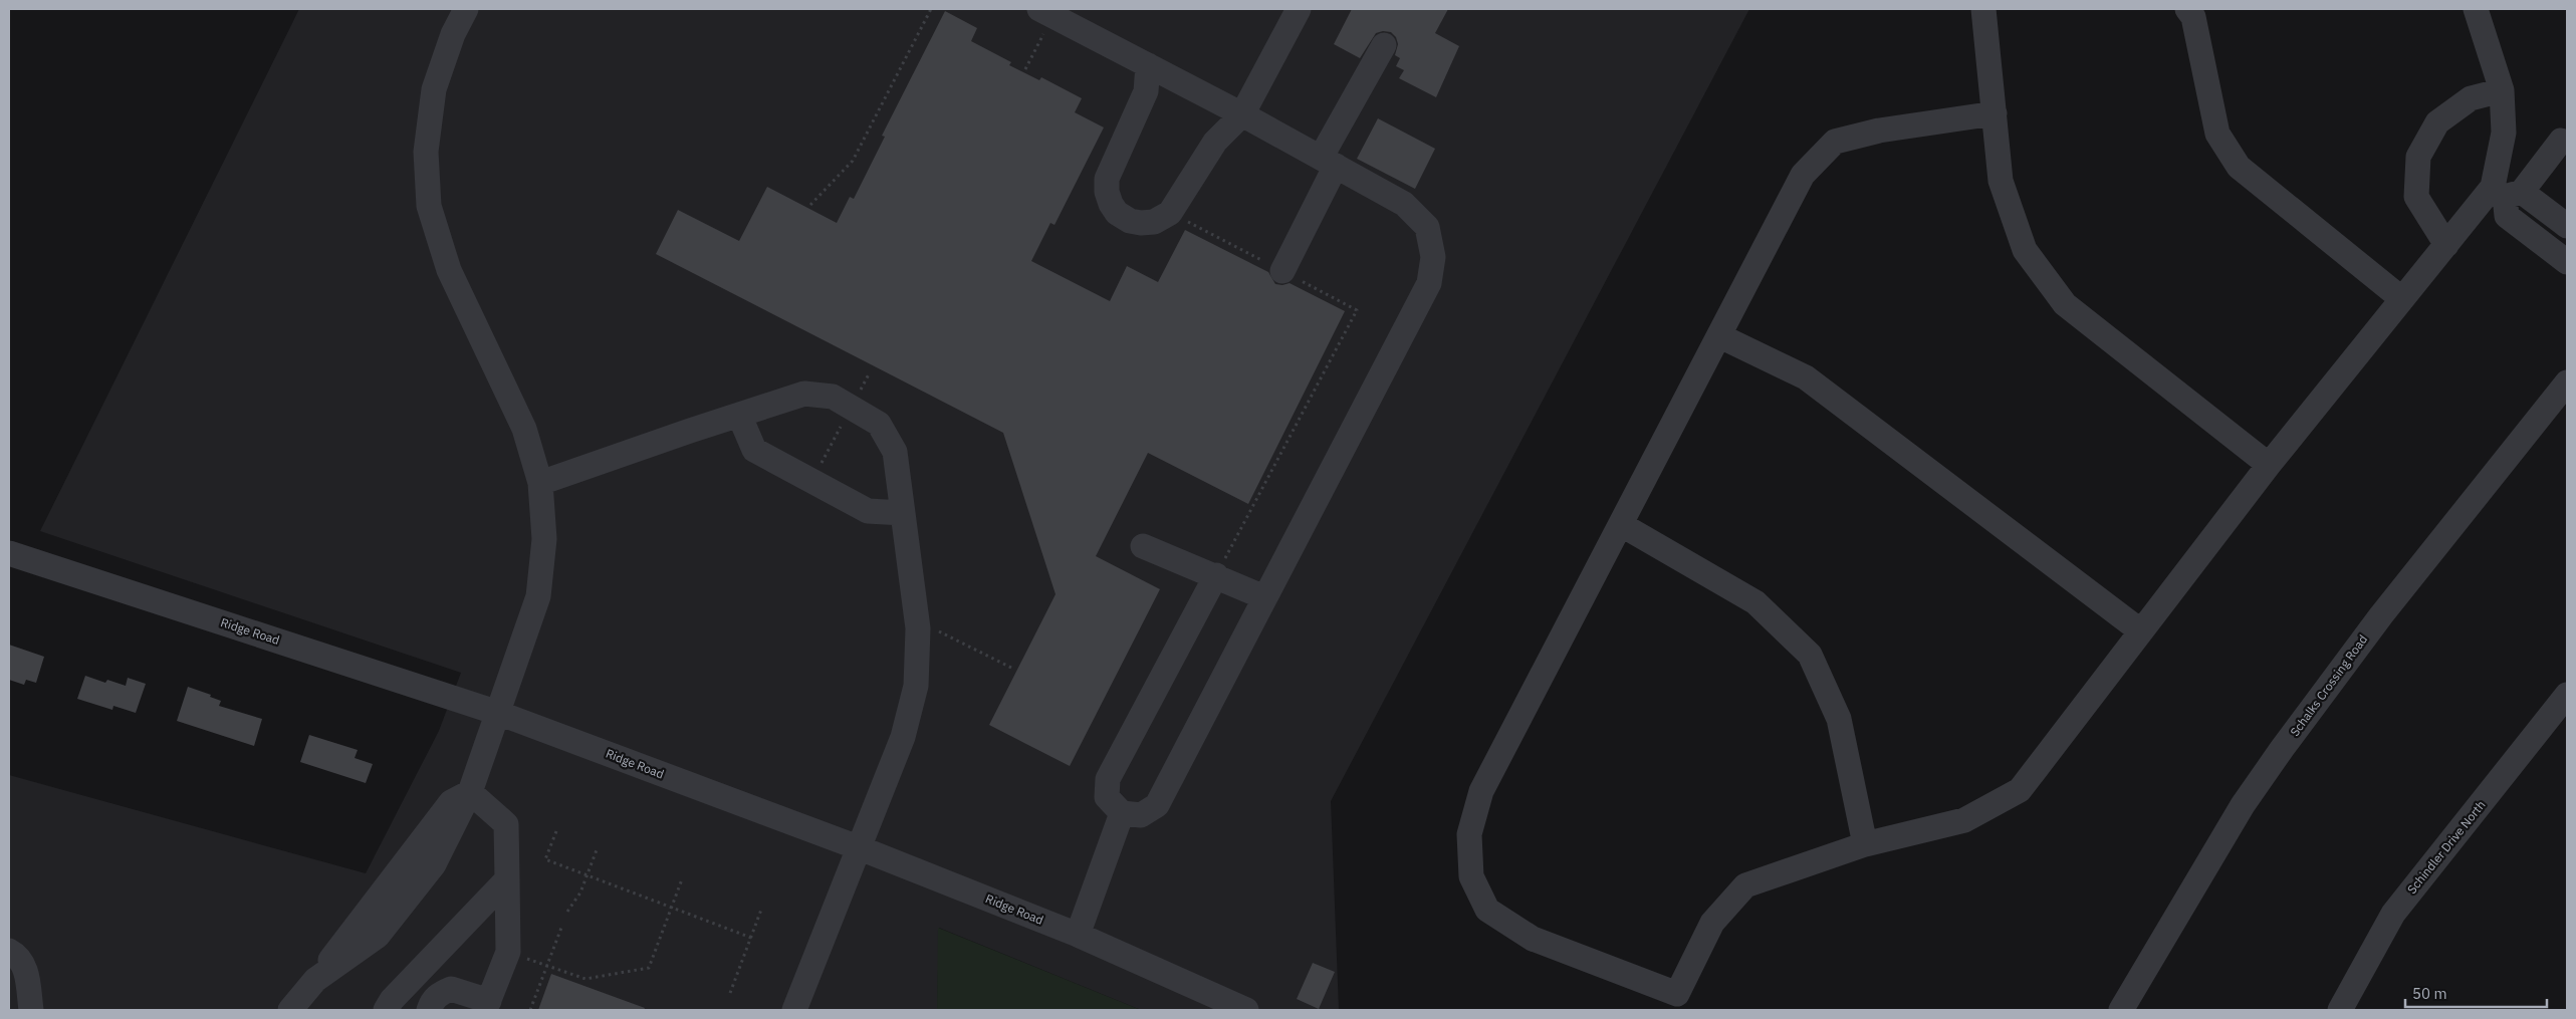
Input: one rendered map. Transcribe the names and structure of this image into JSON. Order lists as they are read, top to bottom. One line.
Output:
{"streets":{"street":["Ridge Road","Schalks Crossing Road","Schindler Drive North"]},"scale_bar":"50 m"}
